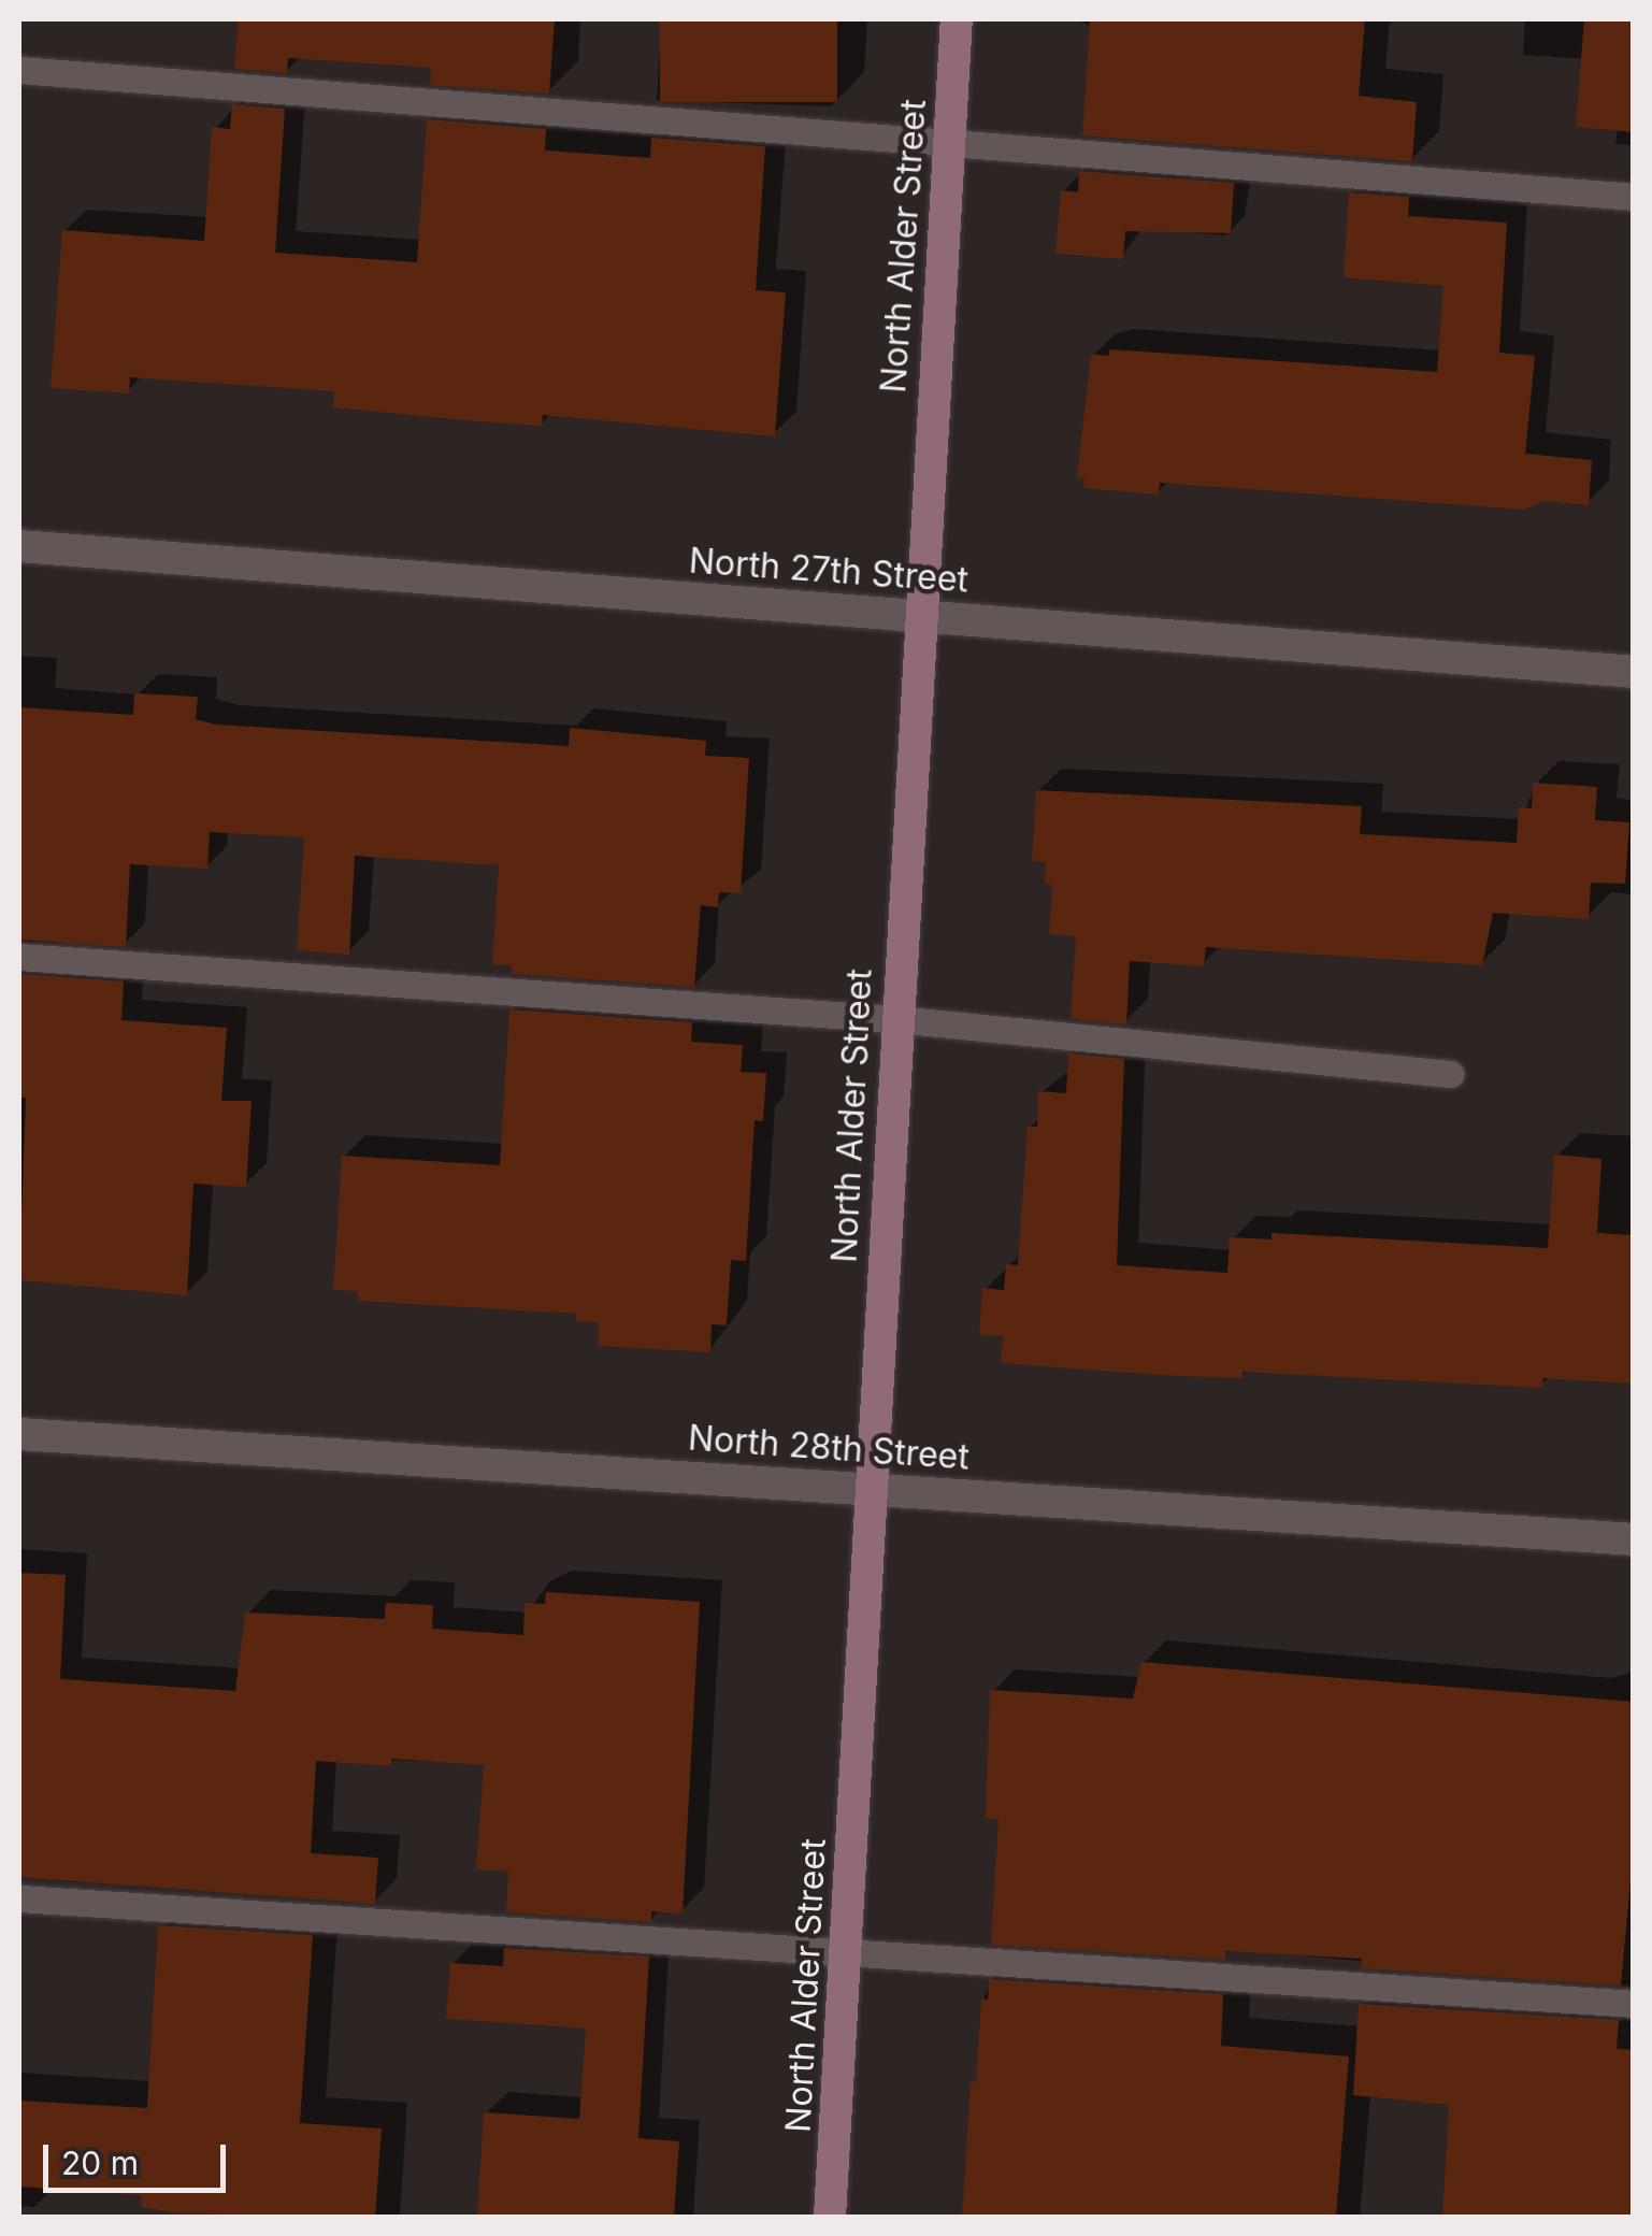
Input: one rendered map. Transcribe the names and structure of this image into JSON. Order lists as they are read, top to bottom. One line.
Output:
{"streets":{"street":["North Alder Street","North 27th Street","North 28th Street"]},"crossings":[["North Alder Street","North 27th Street"],["North Alder Street","North 28th Street"]],"scale_bar":"20 m"}
